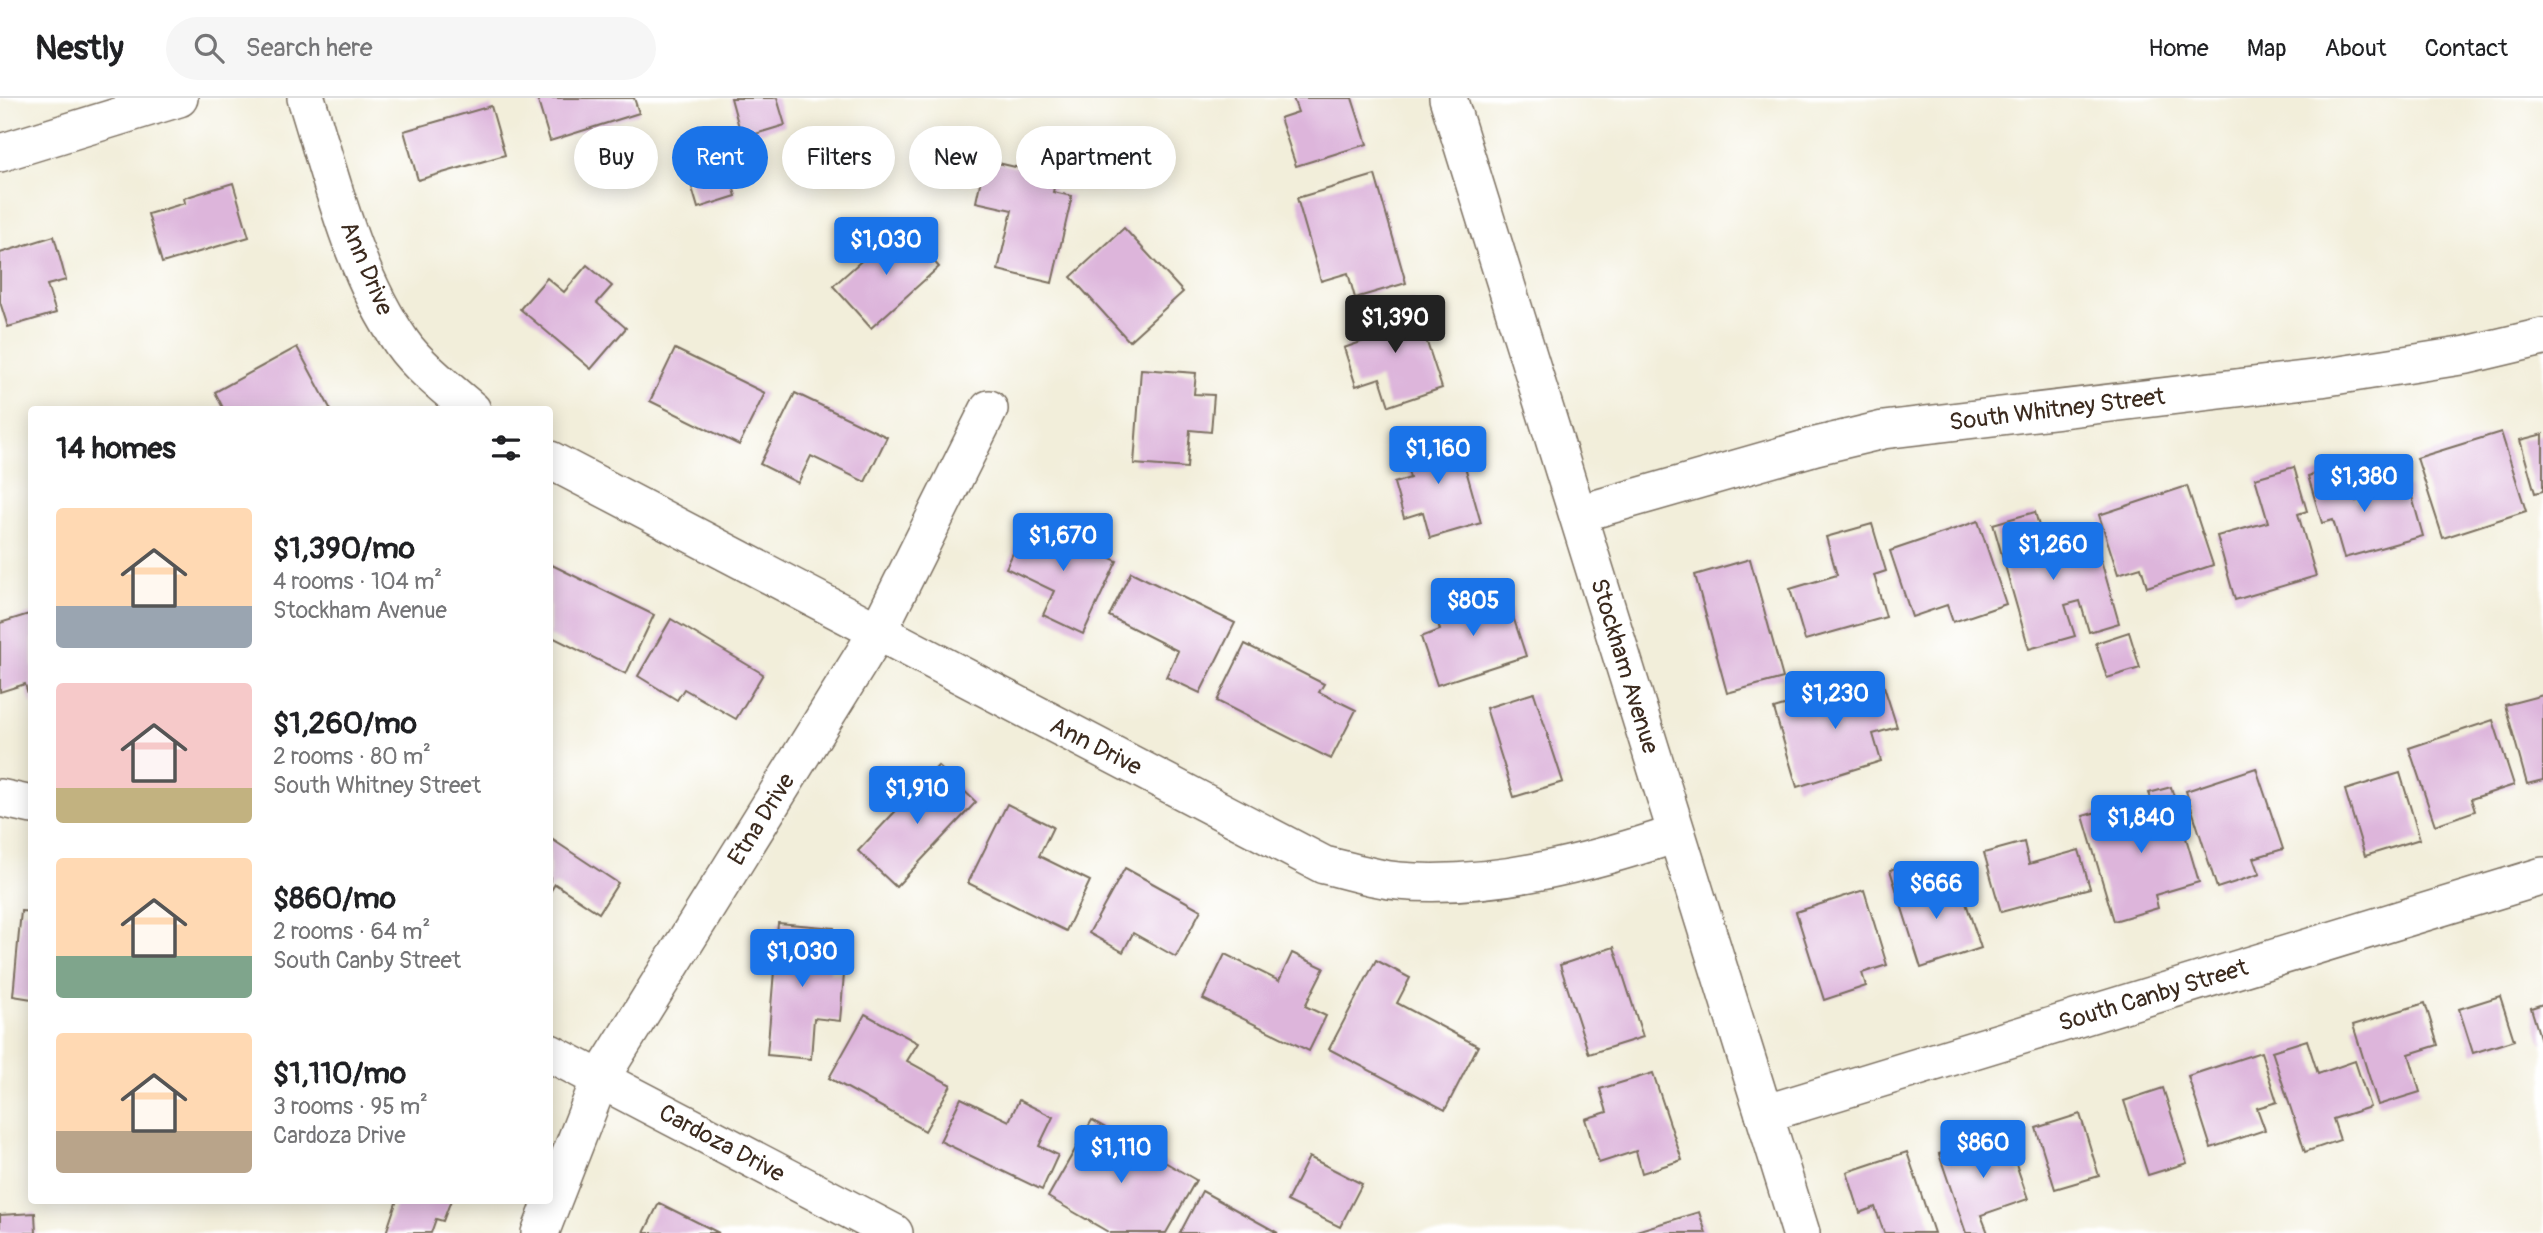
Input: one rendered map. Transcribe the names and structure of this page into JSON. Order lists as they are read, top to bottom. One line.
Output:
{"streets":{"street":["Ann Drive","South Whitney Street","Stockham Avenue","Etna Drive","South Canby Street","Cardoza Drive"]},"crossings":[["Ann Drive","Stockham Avenue"],["Ann Drive","Etna Drive"],["South Whitney Street","Stockham Avenue"],["Stockham Avenue","South Canby Street"],["Etna Drive","Cardoza Drive"]],"page":{"header":"Nestly","search":"Search here","nav":["Home","Map","About","Contact"],"chip":["Buy","Rent","Filters","New","Apartment"],"price":["$1,030","$1,390","$1,160","$1,380","$1,670","$1,260","$805","$1,230","$1,910","$1,840","$666","$1,030","$860","$1,110"],"heading":"14 homes","list":[{"name":"$1,390/mo","note":"4 rooms · 104 m² · Stockham Avenue"},{"name":"$1,260/mo","note":"2 rooms · 80 m² · South Whitney Street"},{"name":"$860/mo","note":"2 rooms · 64 m² · South Canby Street"},{"name":"$1,110/mo","note":"3 rooms · 95 m² · Cardoza Drive"}]}}
